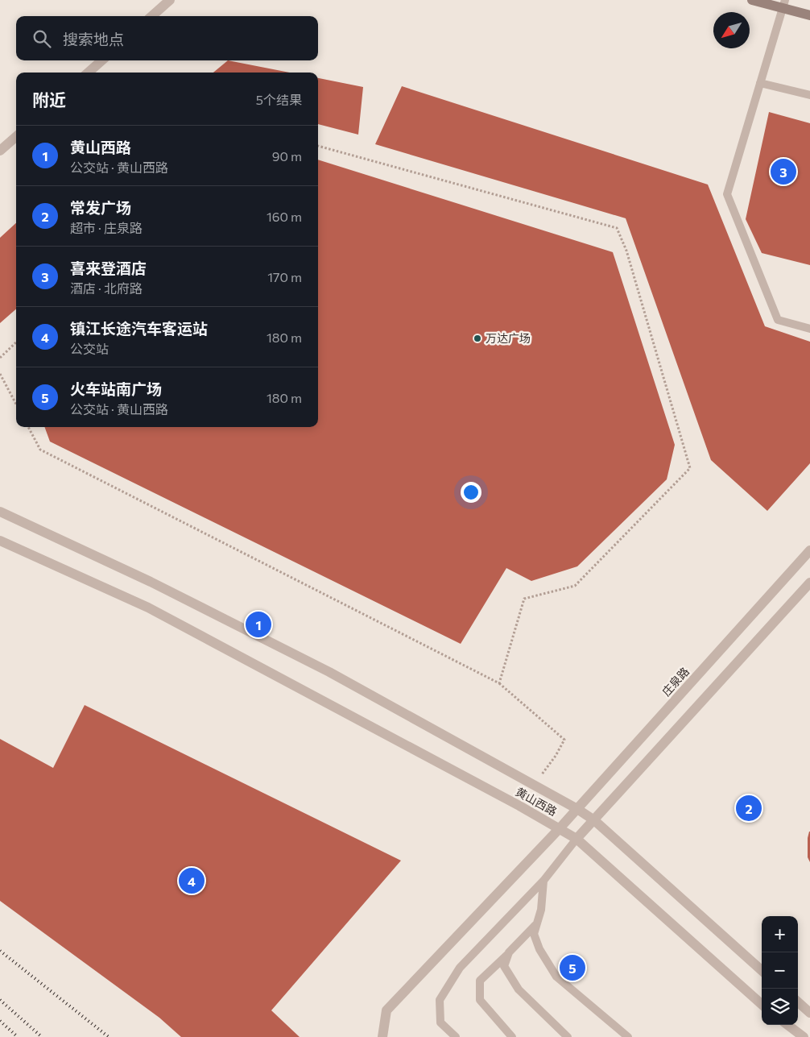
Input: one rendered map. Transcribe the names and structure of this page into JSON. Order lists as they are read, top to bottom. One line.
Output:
{"streets":{"street":["庄泉路","黄山西路"]},"crossings":[["庄泉路","黄山西路"]],"places":["万达广场"],"north":"bottom left","page":{"search":"搜索地点","heading":["附近","5个结果"],"list":[{"mark":"1","name":"黄山西路","note":"公交站 · 黄山西路","value":"90 m"},{"mark":"2","name":"常发广场","note":"超市 · 庄泉路","value":"160 m"},{"mark":"3","name":"喜来登酒店","note":"酒店 · 北府路","value":"170 m"},{"mark":"4","name":"镇江长途汽车客运站","note":"公交站","value":"180 m"},{"mark":"5","name":"火车站南广场","note":"公交站 · 黄山西路","value":"180 m"}],"pins":["3","1","2","4","5"],"map_buttons":["+","−"]}}
